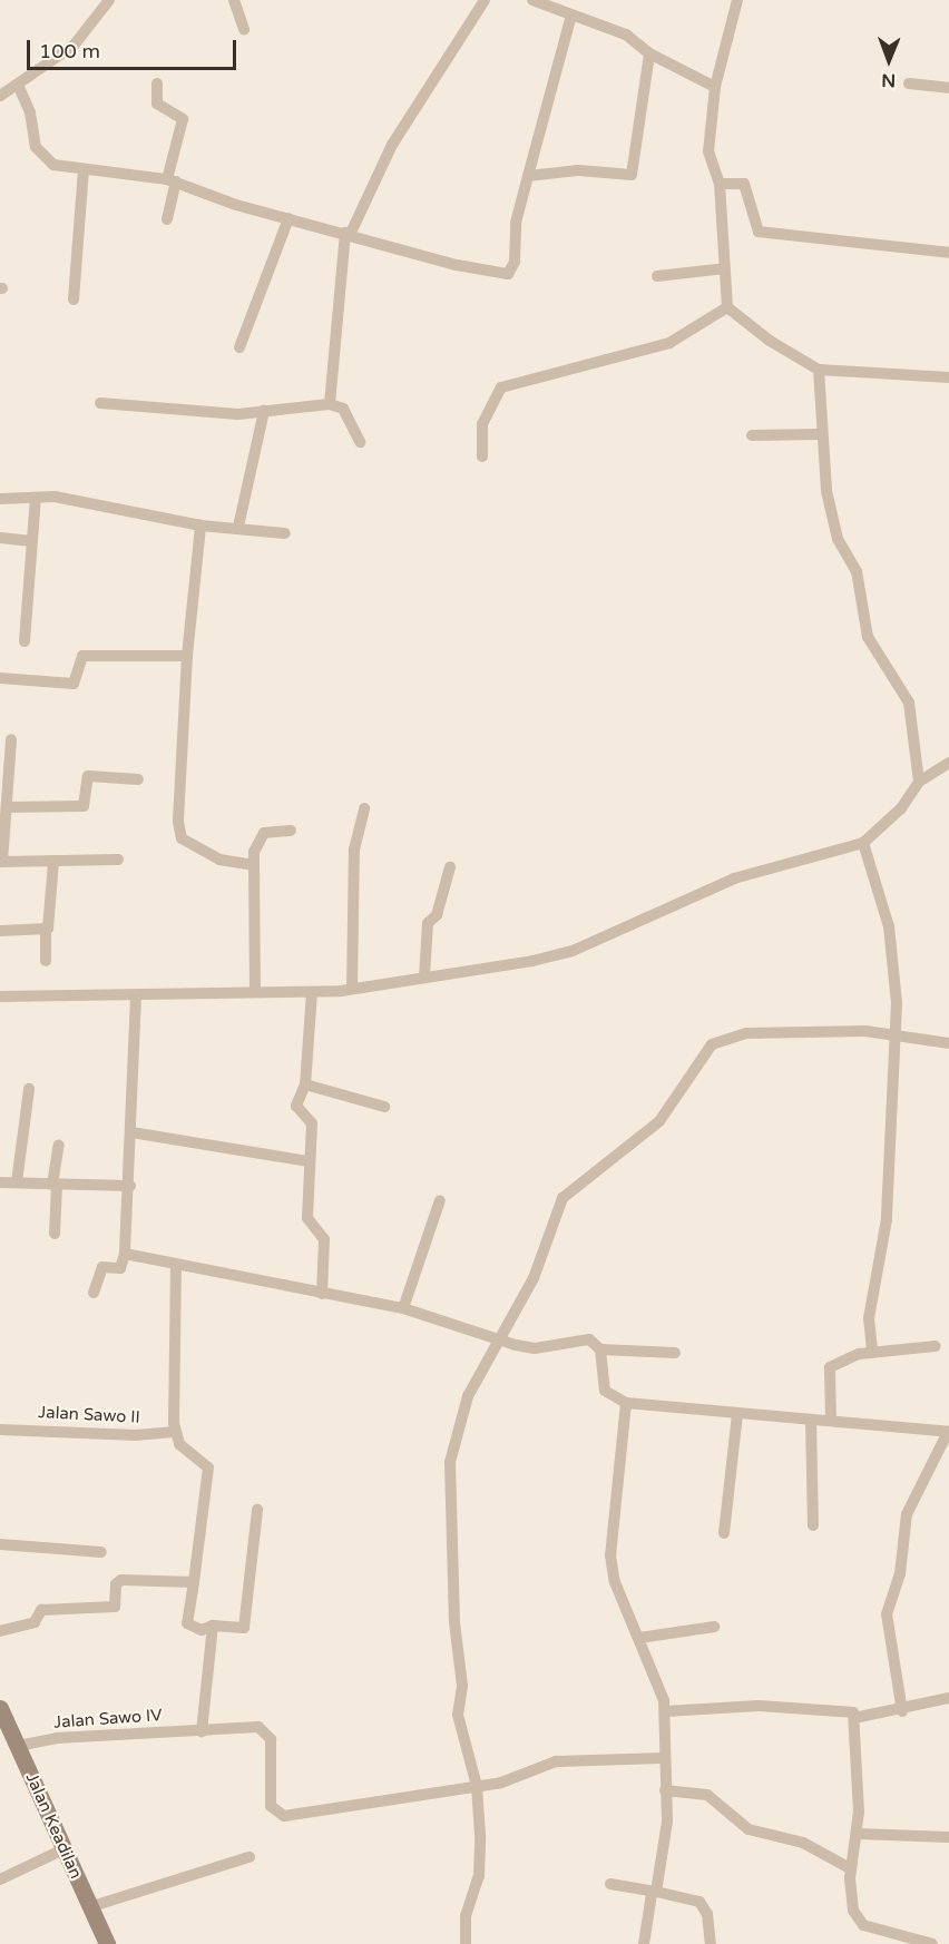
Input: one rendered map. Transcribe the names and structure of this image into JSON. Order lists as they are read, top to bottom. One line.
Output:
{"streets":{"main road":["Jalan Keadilan"],"street":["Jalan Sawo II","Jalan Sawo IV"]},"crossings":[["Jalan Sawo IV","Jalan Keadilan"]],"scale_bar":"100 m","north":"bottom"}
